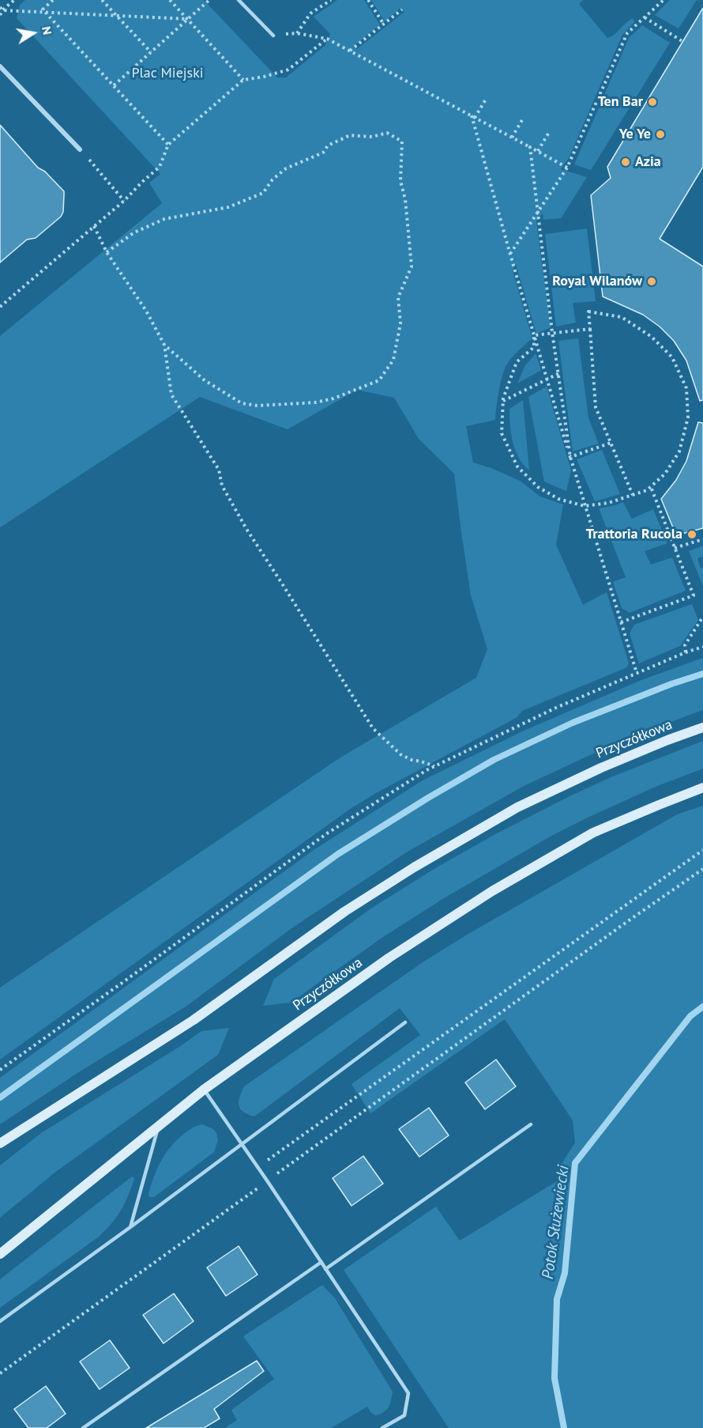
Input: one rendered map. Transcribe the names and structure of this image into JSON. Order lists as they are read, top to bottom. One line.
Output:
{"streets":{"main road":["Przyczółkowa"]},"water":["Potok Służewiecki"],"parks":["Plac Miejski"],"places":["Ten Bar","Ye Ye","Azia","Royal Wilanów","Trattoria Rucola"],"north":"right"}
